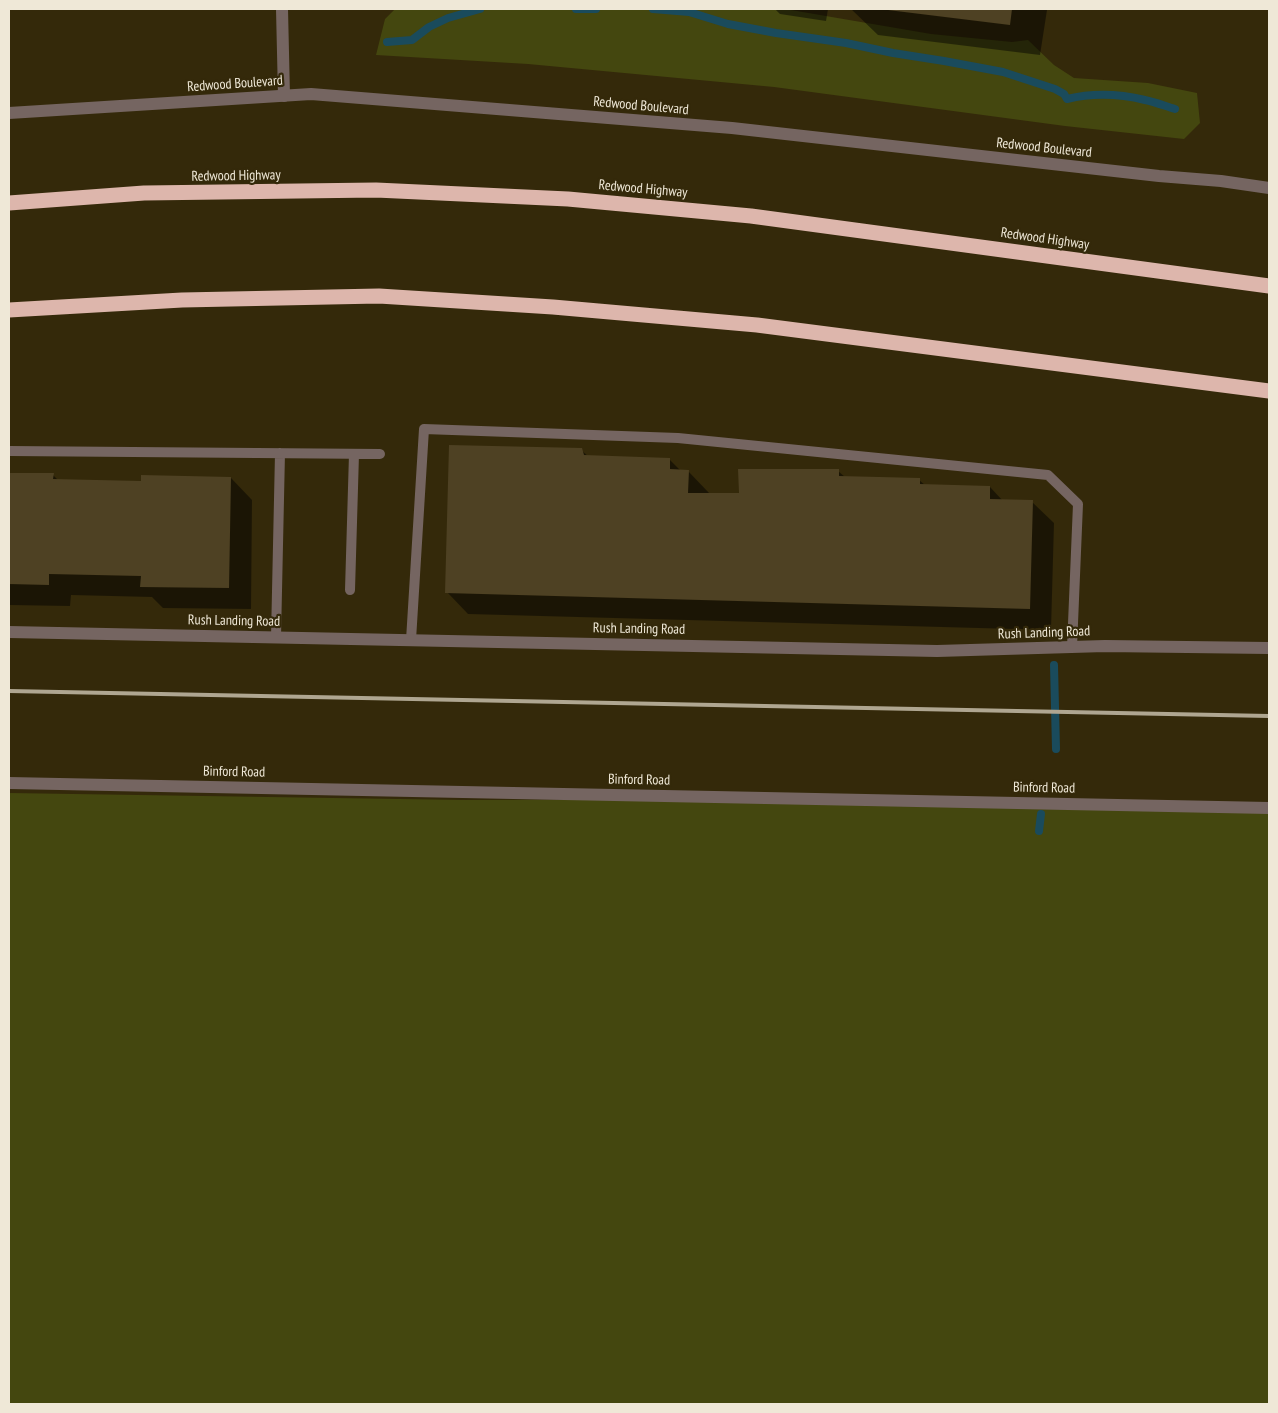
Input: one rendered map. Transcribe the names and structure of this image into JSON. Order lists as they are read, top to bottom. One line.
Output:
{"streets":{"highway":["Redwood Highway"],"street":["Redwood Boulevard","Rush Landing Road","Binford Road"]}}
